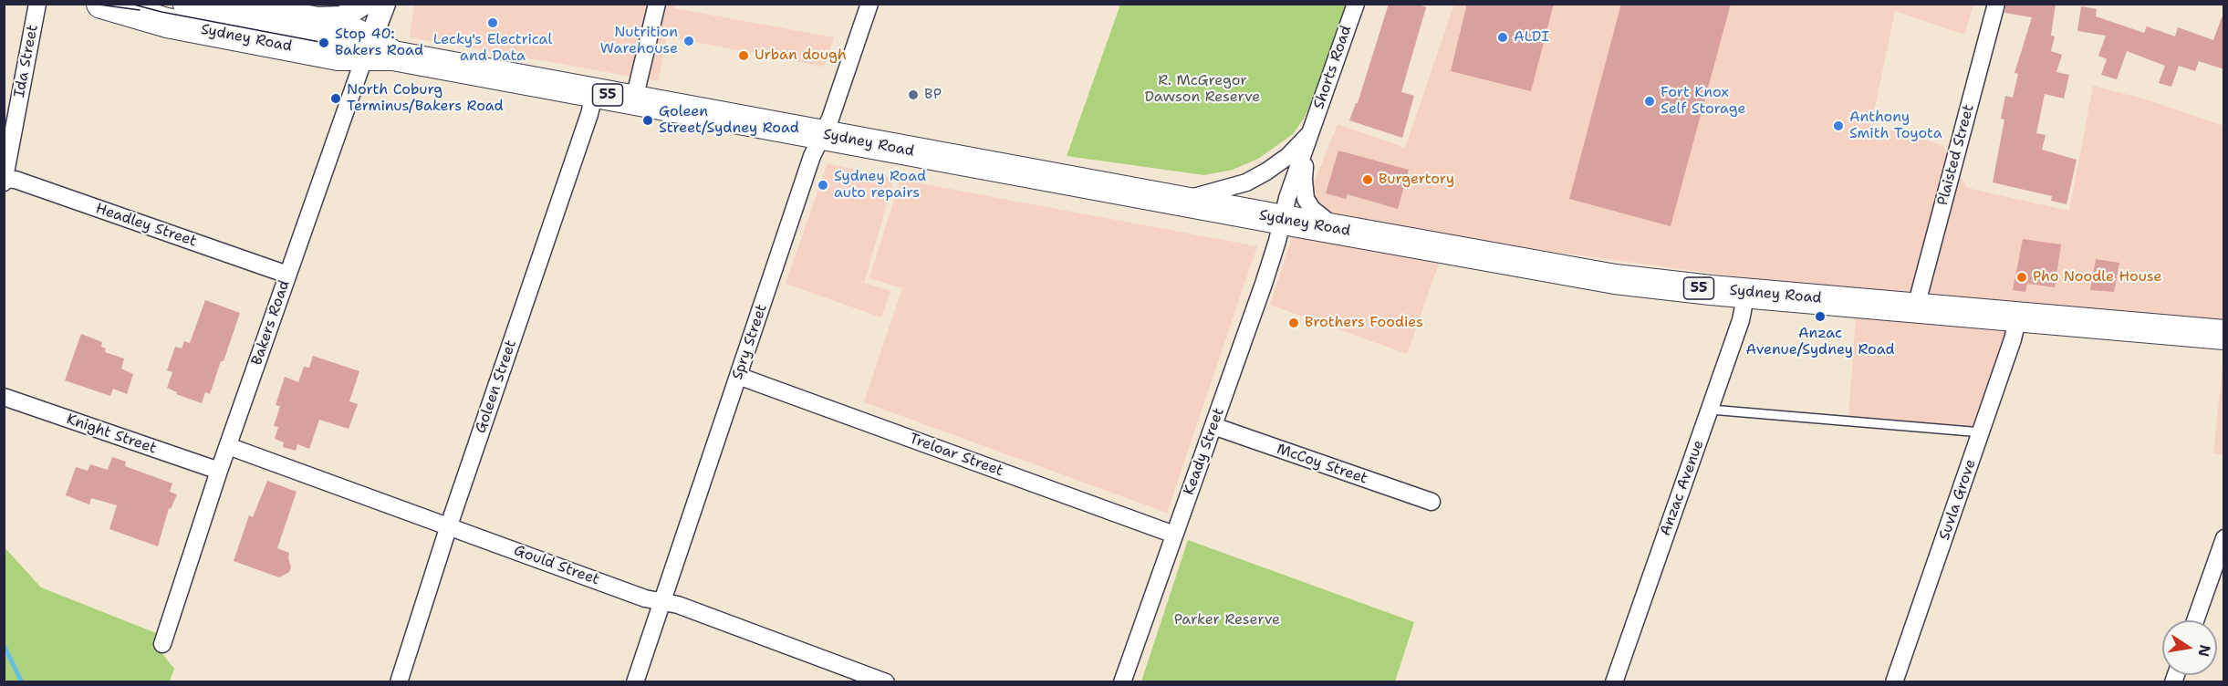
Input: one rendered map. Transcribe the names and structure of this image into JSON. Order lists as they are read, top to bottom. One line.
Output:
{"streets":{"highway":["Sydney Road","55"],"street":["Ida Street","Shorts Road","Plaisted Street","Headley Street","Bakers Road","Spry Street","Goleen Street","Knight Street","Keady Street","Treloar Street","McCoy Street","Anzac Avenue","Suvla Grove","Gould Street"]},"crossings":[["Sydney Road","Shorts Road"],["Sydney Road","Plaisted Street"],["Sydney Road","Bakers Road"],["Sydney Road","Spry Street"],["Sydney Road","Goleen Street"],["Sydney Road","Keady Street"],["Sydney Road","Anzac Avenue"],["Sydney Road","Suvla Grove"],["Ida Street","Headley Street"],["Shorts Road","Keady Street"],["Headley Street","Bakers Road"],["Bakers Road","Knight Street"],["Bakers Road","Gould Street"],["Spry Street","Treloar Street"],["Spry Street","Gould Street"],["Goleen Street","Gould Street"],["Keady Street","Treloar Street"],["Keady Street","McCoy Street"]],"parks":["R. McGregor Dawson Reserve","Parker Reserve"],"places":["Lecky's Electrical and Data","ALDI","Nutrition Warehouse","Stop 40: Bakers Road","Urban dough","BP","North Coburg Terminus/Bakers Road","Fort Knox Self Storage","Goleen Street/Sydney Road","Anthony Smith Toyota","Burgertory","Sydney Road auto repairs","Pho Noodle House","Anzac Avenue/Sydney Road","Brothers Foodies"],"north":"right"}
